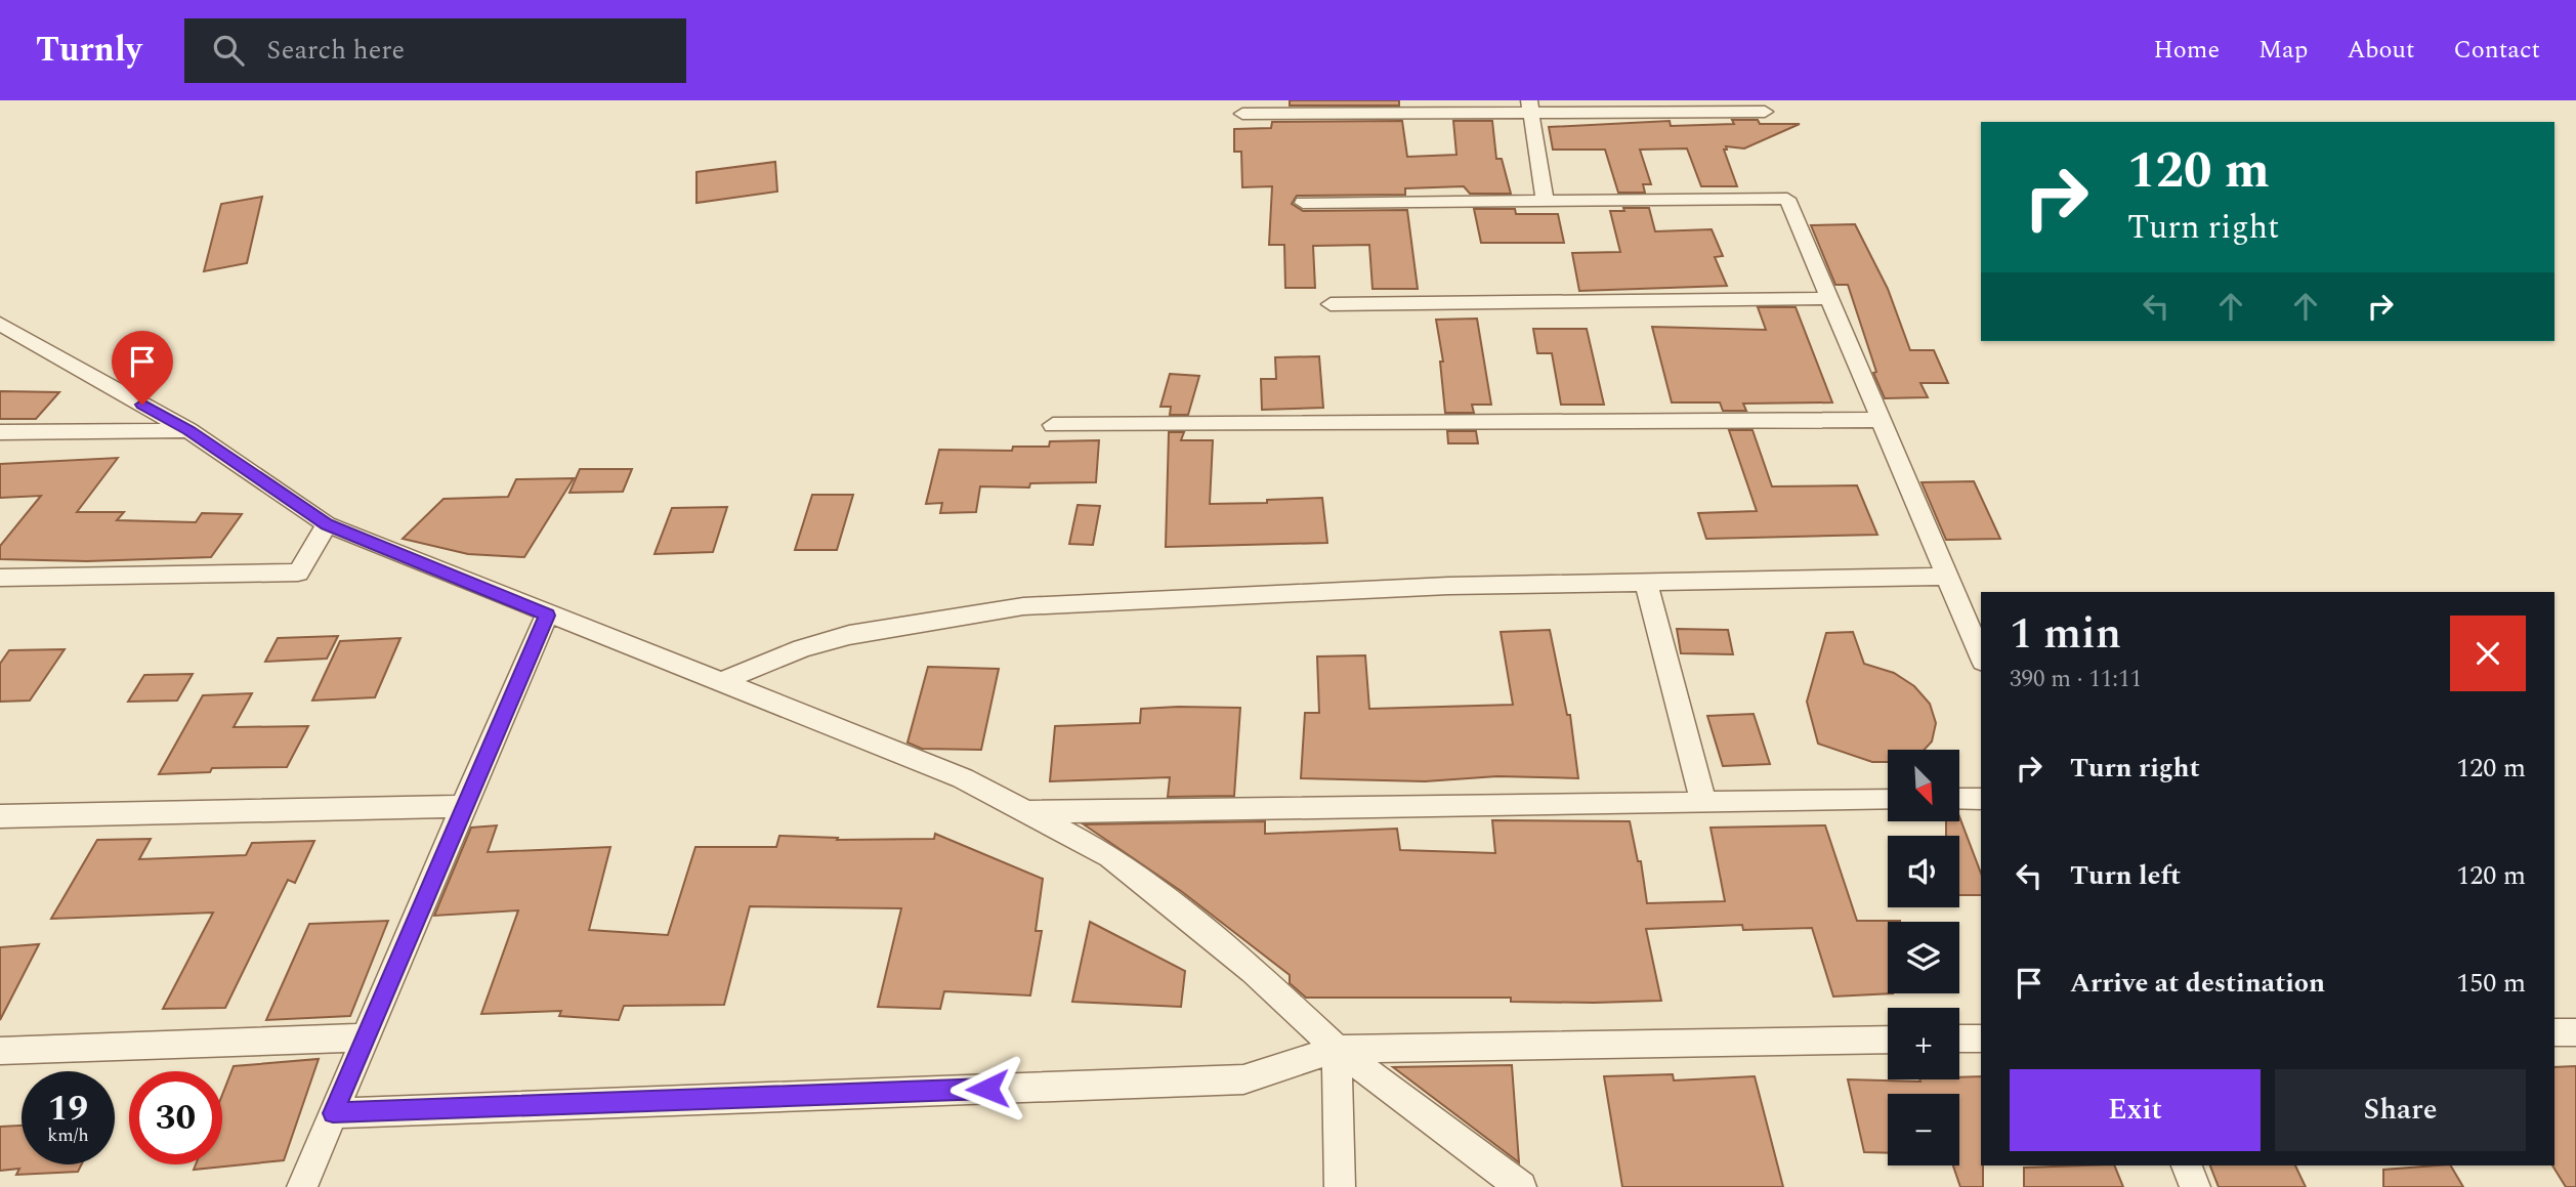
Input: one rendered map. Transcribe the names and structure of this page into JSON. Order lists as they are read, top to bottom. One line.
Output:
{"north":"bottom right","page":{"header":"Turnly","search":"Search here","nav":["Home","Map","About","Contact"],"turn":["120 m","Turn right"],"heading":["1 min","390 m · 11:11"],"list":[{"name":"Turn right","value":"120 m"},{"name":"Turn left","value":"120 m"},{"name":"Arrive at destination","value":"150 m"}],"map_buttons":["+","−"],"buttons":["Exit","Share"],"speed":"19 km/h","limit":"30"}}
